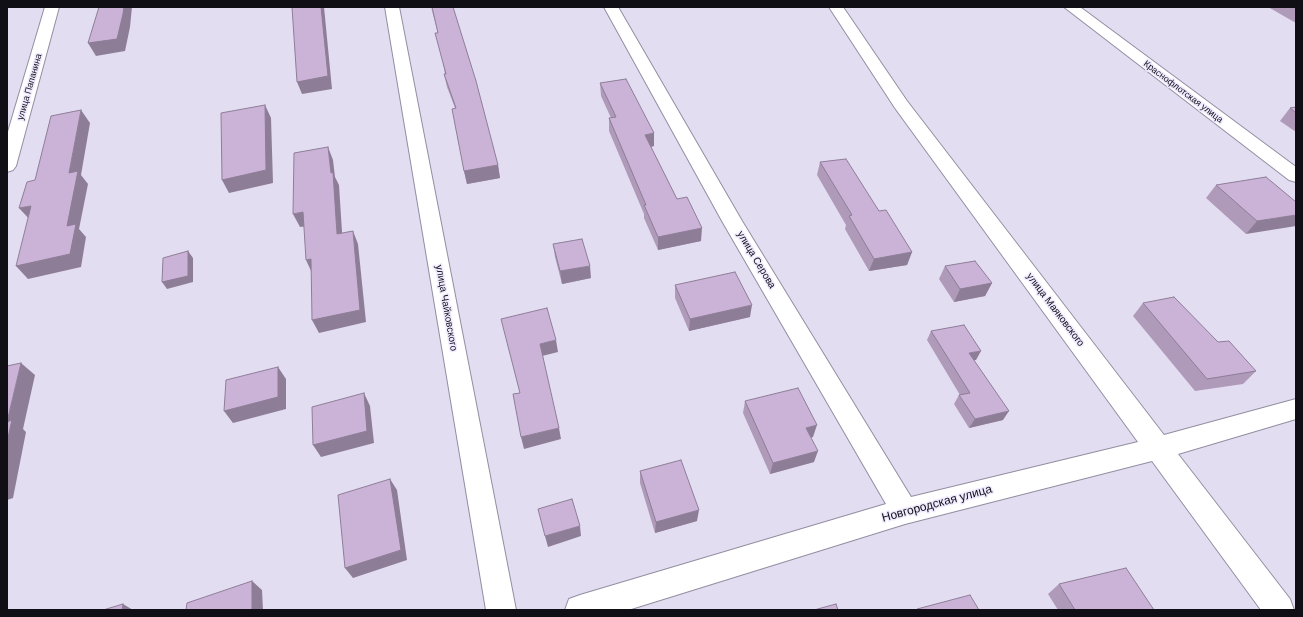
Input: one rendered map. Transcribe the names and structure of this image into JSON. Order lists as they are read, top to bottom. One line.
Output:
{"streets":{"street":["улица Папанина","Краснофлотская улица","улица Серова","улица Чайковского","улица Маяковского","Новгородская улица"]},"crossings":[["улица Серова","Новгородская улица"],["улица Маяковского","Новгородская улица"]]}
